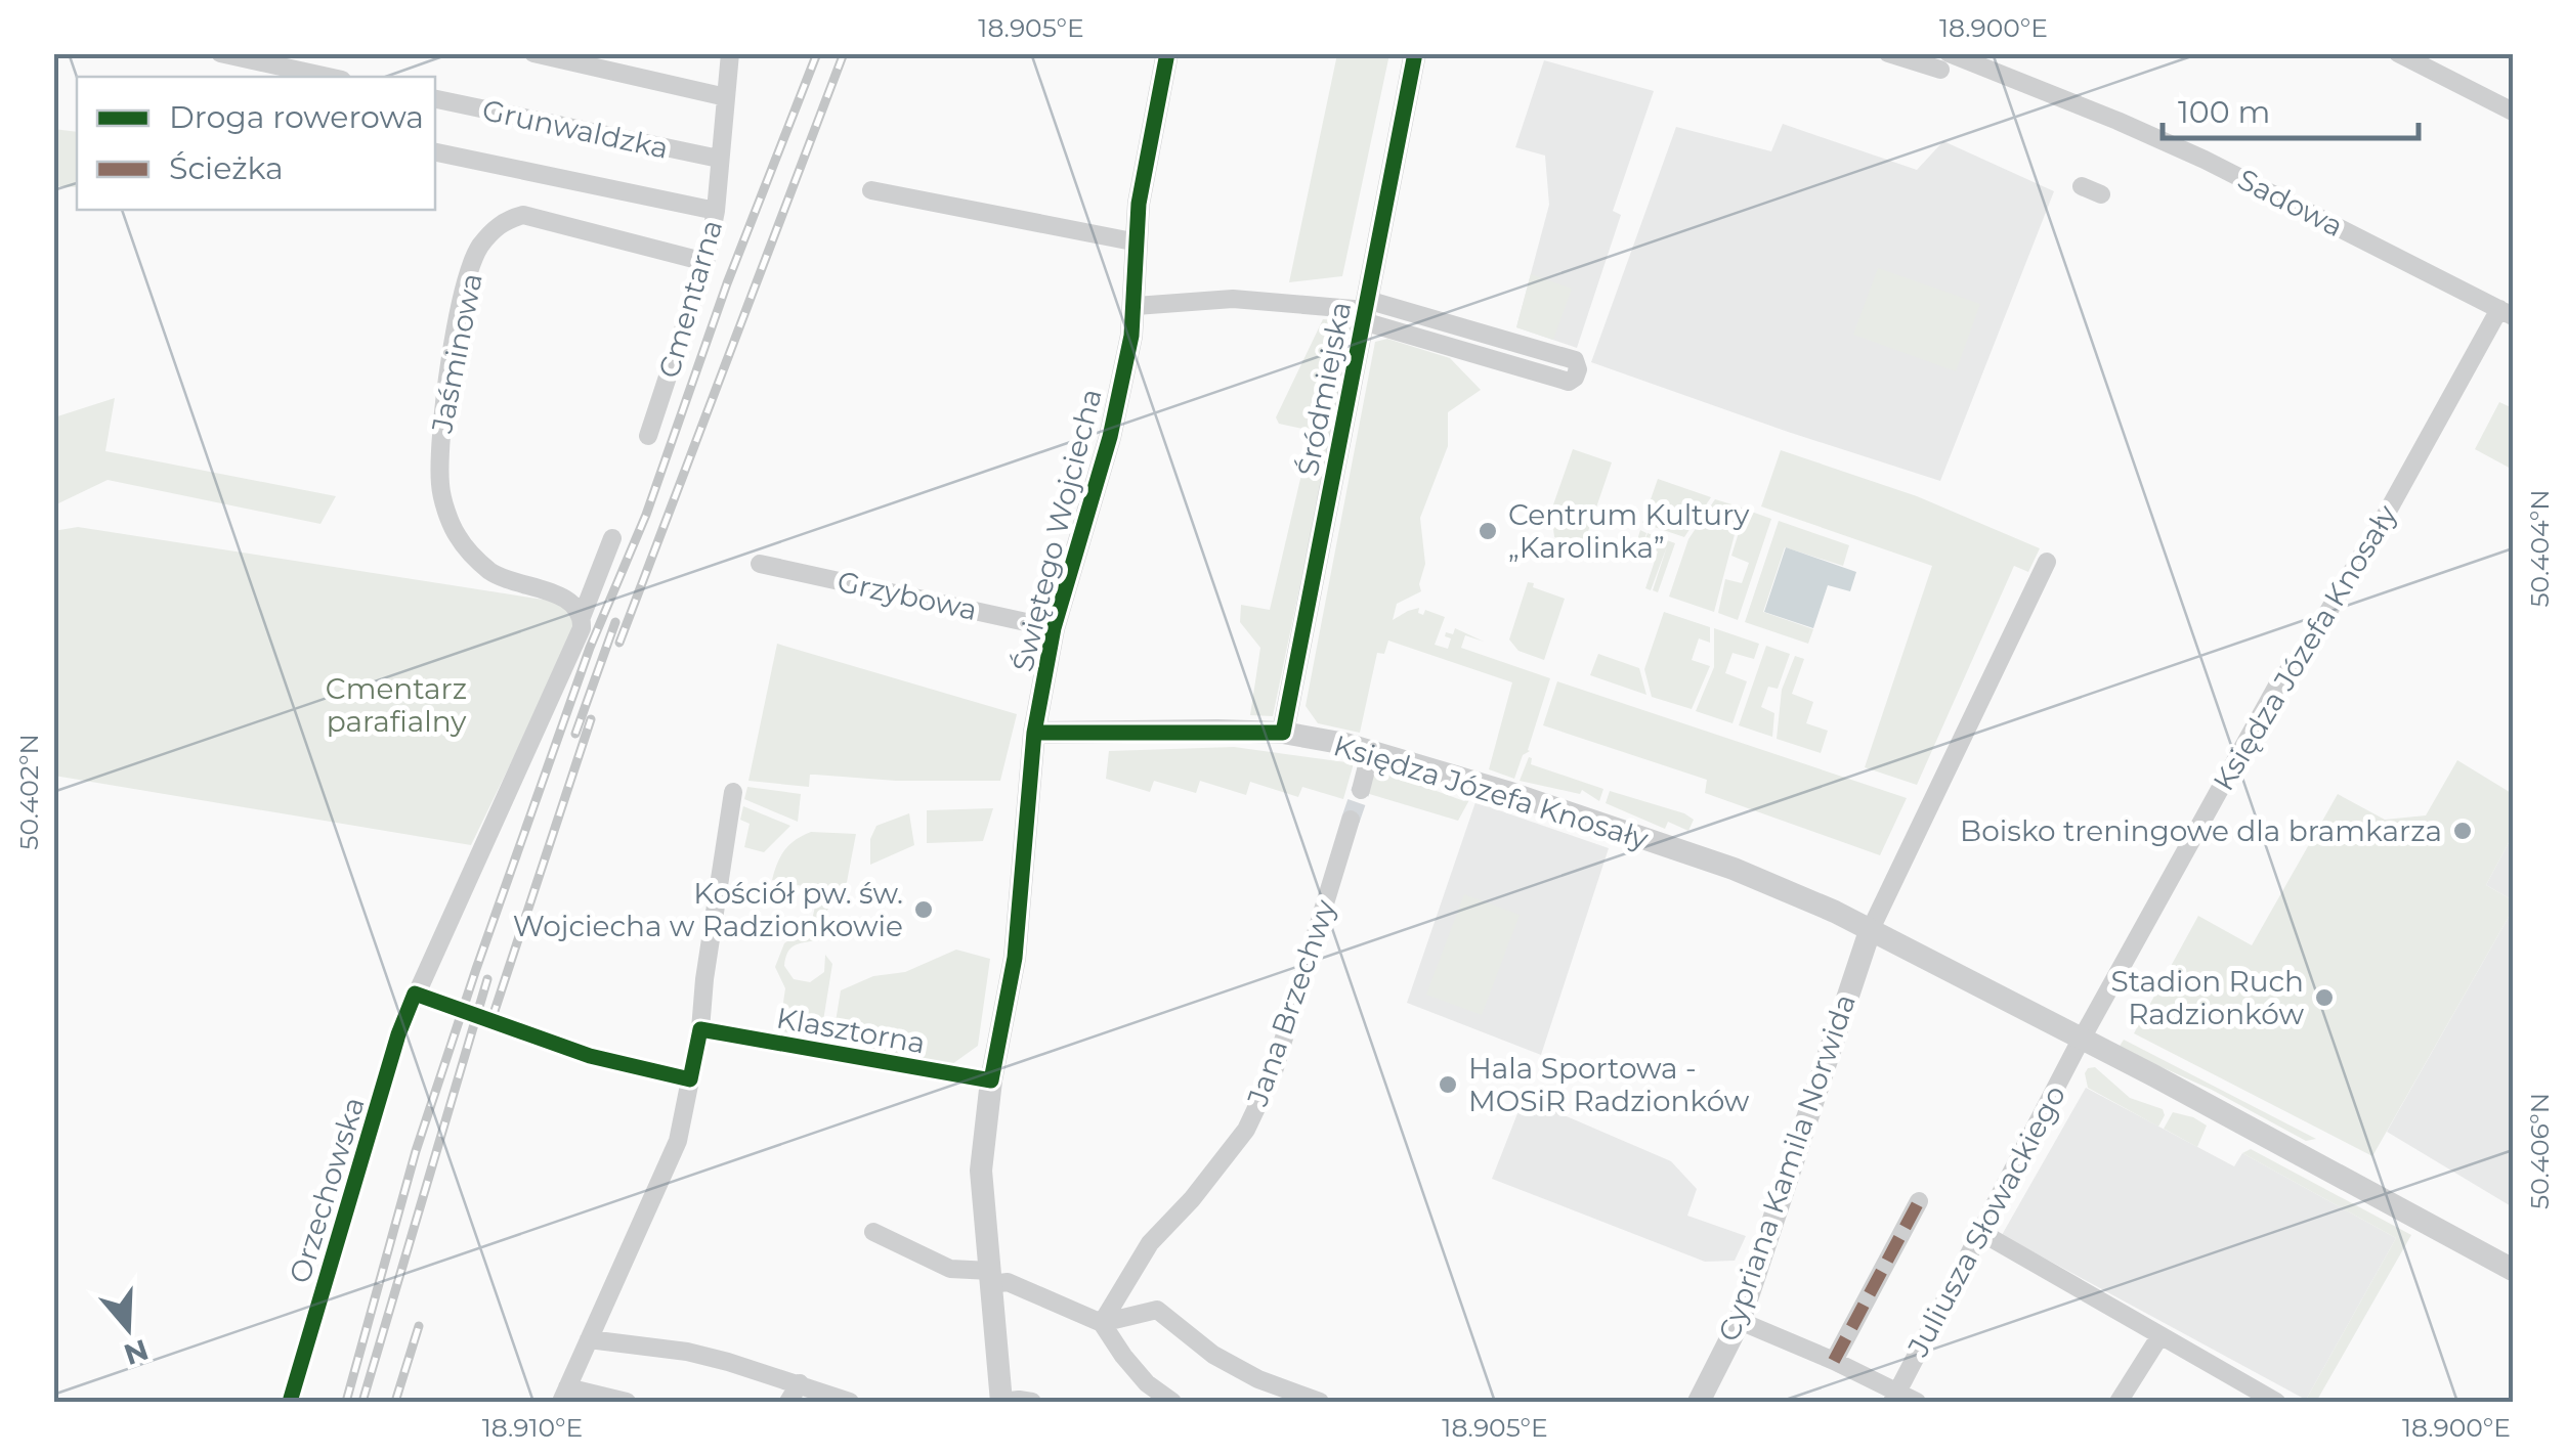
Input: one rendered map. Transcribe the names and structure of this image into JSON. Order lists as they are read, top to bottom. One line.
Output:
{"streets":{"street":["Grunwaldzka","Sadowa","Cmentarna","Jaśminowa","Śródmiejska","Świętego Wojciecha","Grzybowa","Księdza Józefa Knosały","Jana Brzechwy","Klasztorna","Cypriana Kamila Norwida","Orzechowska","Juliusza Słowackiego"]},"crossings":[["Grunwaldzka","Cmentarna"],["Sadowa","Księdza Józefa Knosały"],["Cmentarna","Jaśminowa"],["Jaśminowa","Orzechowska"],["Śródmiejska","Świętego Wojciecha"],["Śródmiejska","Księdza Józefa Knosały"],["Świętego Wojciecha","Grzybowa"],["Świętego Wojciecha","Księdza Józefa Knosały"],["Świętego Wojciecha","Klasztorna"],["Księdza Józefa Knosały","Cypriana Kamila Norwida"],["Księdza Józefa Knosały","Juliusza Słowackiego"]],"parks":["Cmentarz parafialny"],"places":["Centrum Kultury „Karolinka”","Boisko treningowe dla bramkarza","Kościół pw. św. Wojciecha w Radzionkowie","Stadion Ruch Radzionków","Hala Sportowa - MOSiR Radzionków"],"legend":["Droga rowerowa","Ścieżka"],"scale_bar":"100 m","north":"bottom","coordinates":["18.905°E","18.900°E","50.404°N","50.402°N","50.406°N","18.910°E"]}
